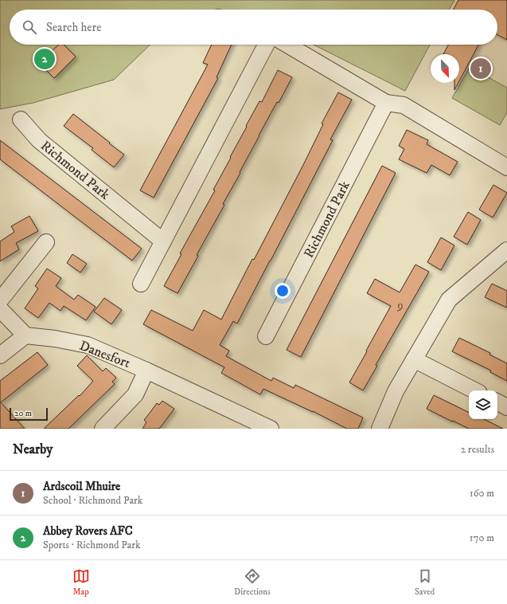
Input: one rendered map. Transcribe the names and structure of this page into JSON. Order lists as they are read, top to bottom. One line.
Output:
{"streets":{"street":["Richmond Park","Danesfort"]},"house_numbers":["9"],"scale_bar":"20 m","north":"bottom right","page":{"search":"Search here","pins":["2","1"],"scale":"20 m","heading":["Nearby","2 results"],"list":[{"mark":"1","name":"Ardscoil Mhuire","note":"School · Richmond Park","value":"160 m"},{"mark":"2","name":"Abbey Rovers AFC","note":"Sports · Richmond Park","value":"170 m"}],"nav":["Map","Directions","Saved"]}}
